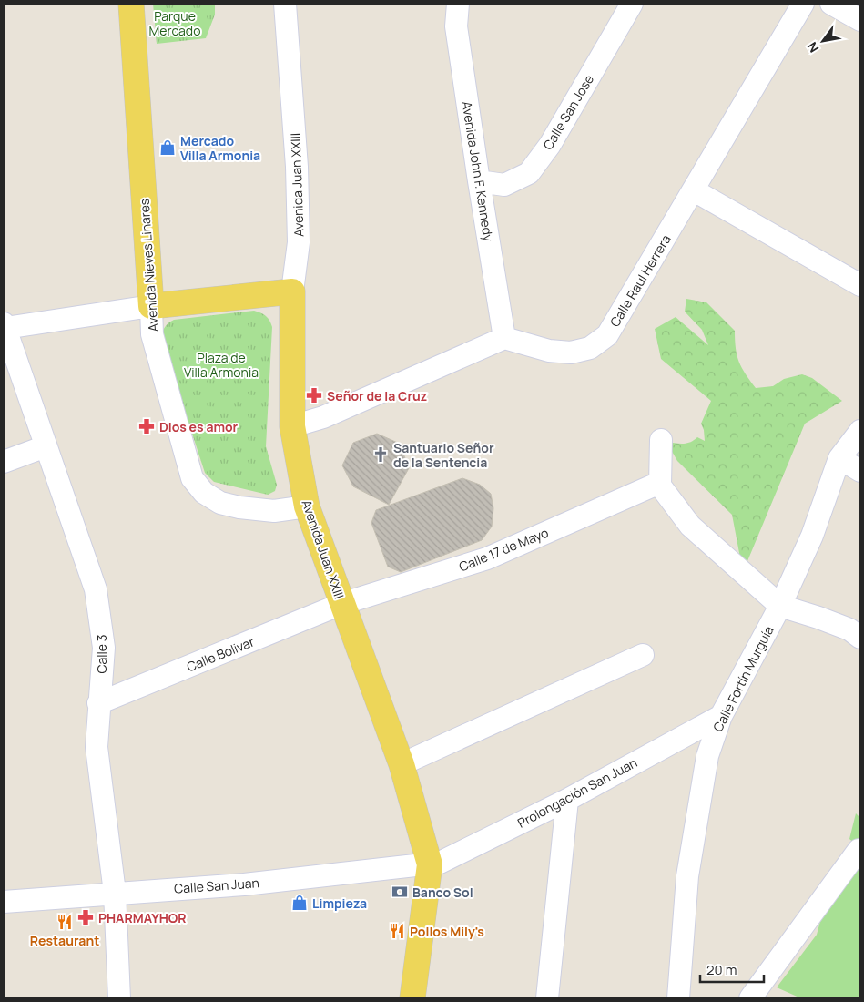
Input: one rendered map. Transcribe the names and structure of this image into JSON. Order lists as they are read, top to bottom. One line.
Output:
{"streets":{"main road":["Avenida Juan XXIII","Avenida Nieves Linares"],"street":["Calle San Jose","Avenida John F. Kennedy","Calle Raul Herrera","Calle 17 de Mayo","Calle 3","Calle Bolivar","Calle Fortín Murguía","Prolongación San Juan","Calle San Juan"]},"crossings":[["Calle San Jose","Avenida John F. Kennedy"],["Avenida John F. Kennedy","Calle Raul Herrera"],["Avenida Juan XXIII","Avenida Nieves Linares"],["Avenida Juan XXIII","Calle 17 de Mayo"],["Avenida Juan XXIII","Calle Bolivar"],["Avenida Juan XXIII","Prolongación San Juan"],["Avenida Juan XXIII","Calle San Juan"],["Calle 17 de Mayo","Calle Bolivar"],["Calle 3","Calle Bolivar"],["Calle 3","Calle San Juan"],["Calle Fortín Murguía","Prolongación San Juan"],["Prolongación San Juan","Calle San Juan"]],"parks":["Parque Mercado","Plaza de Villa Armonia"],"places":{"shop":["Mercado Villa Armonia","Limpieza"],"pharmacy":["Señor de la Cruz","Dios es amor","PHARMAYHOR"],"church":["Santuario Señor de la Sentencia"],"bank":["Banco Sol"],"restaurant":["Restaurant","Pollos Mily's"]},"scale_bar":"20 m","north":"bottom left"}
